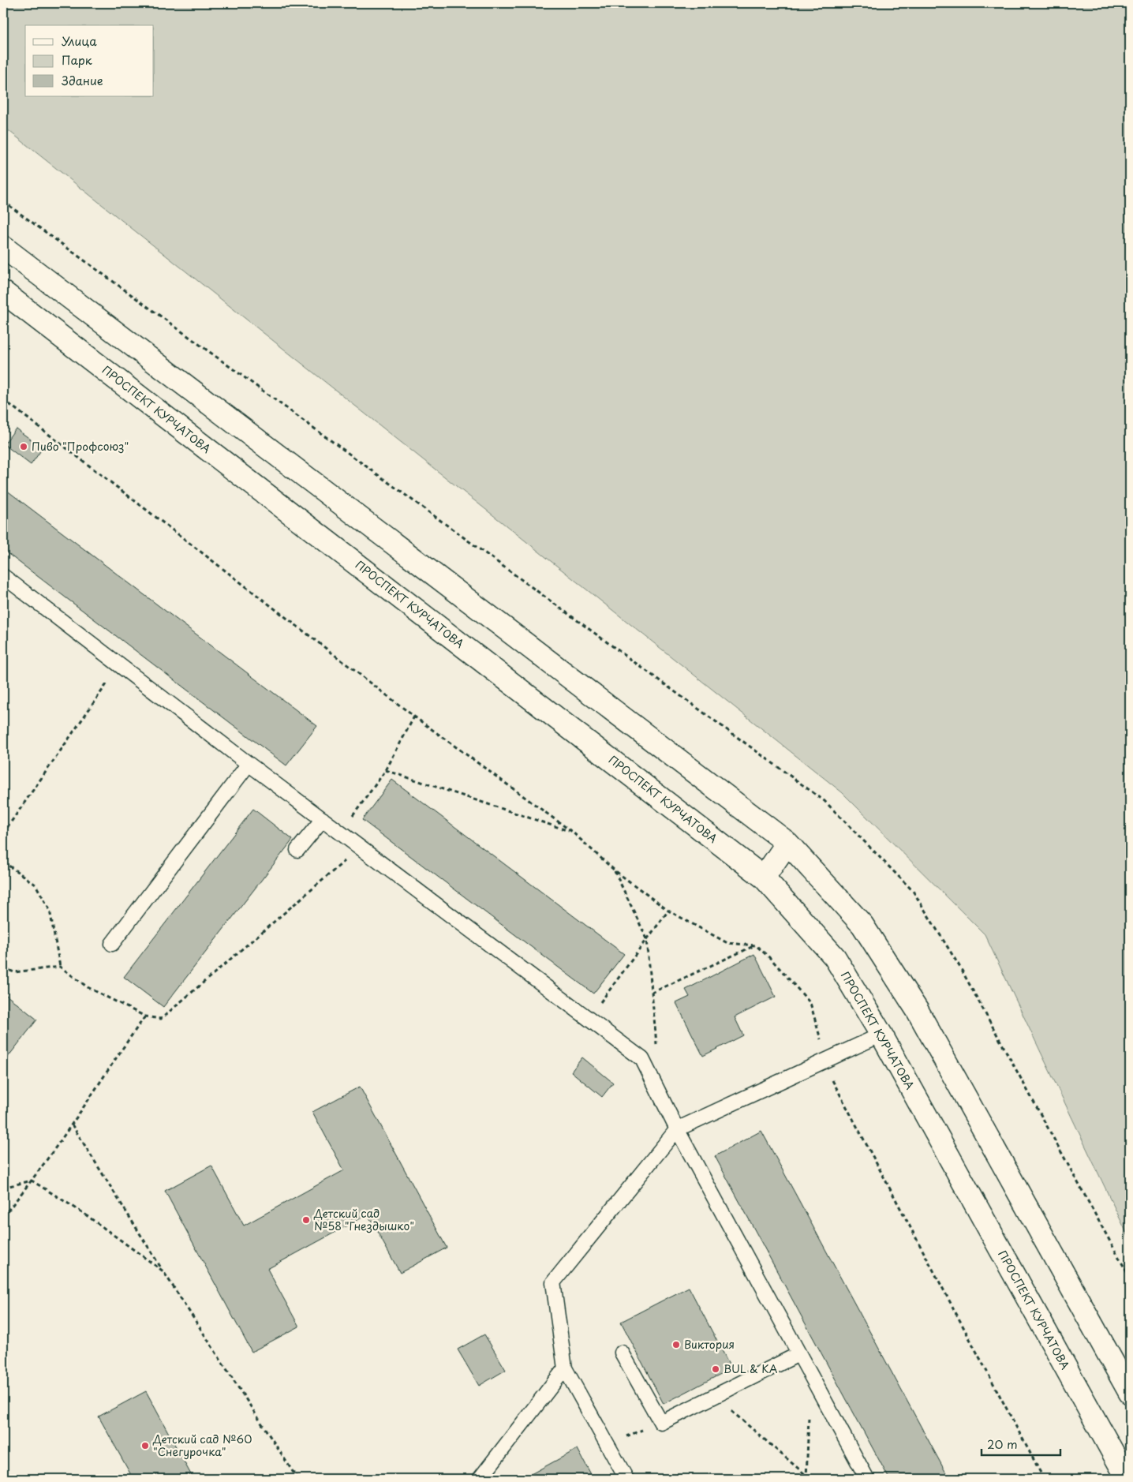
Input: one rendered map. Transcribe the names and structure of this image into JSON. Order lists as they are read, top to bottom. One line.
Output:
{"streets":{"main road":["ПРОСПЕКТ КУРЧАТОВА"]},"places":["Пиво \"Профсоюз\"","Детский сад №58 \"Гнездышко\"","Виктория","BUL & KA","Детский сад №60 \"Снегурочка\""],"legend":["Улица","Парк","Здание"],"scale_bar":"20 m"}
